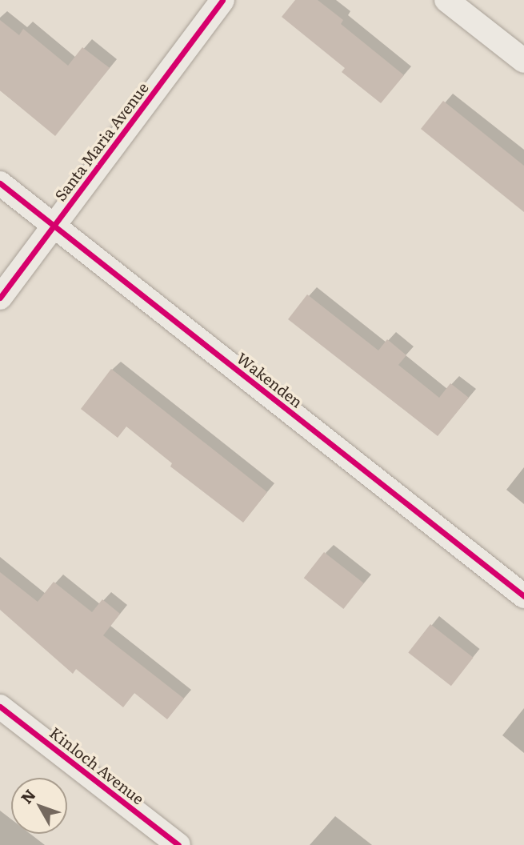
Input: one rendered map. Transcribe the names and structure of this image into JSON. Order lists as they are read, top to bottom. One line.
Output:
{"streets":{"street":["Santa Maria Avenue","Wakenden","Kinloch Avenue"]},"crossings":[["Santa Maria Avenue","Wakenden"]],"north":"top left"}
